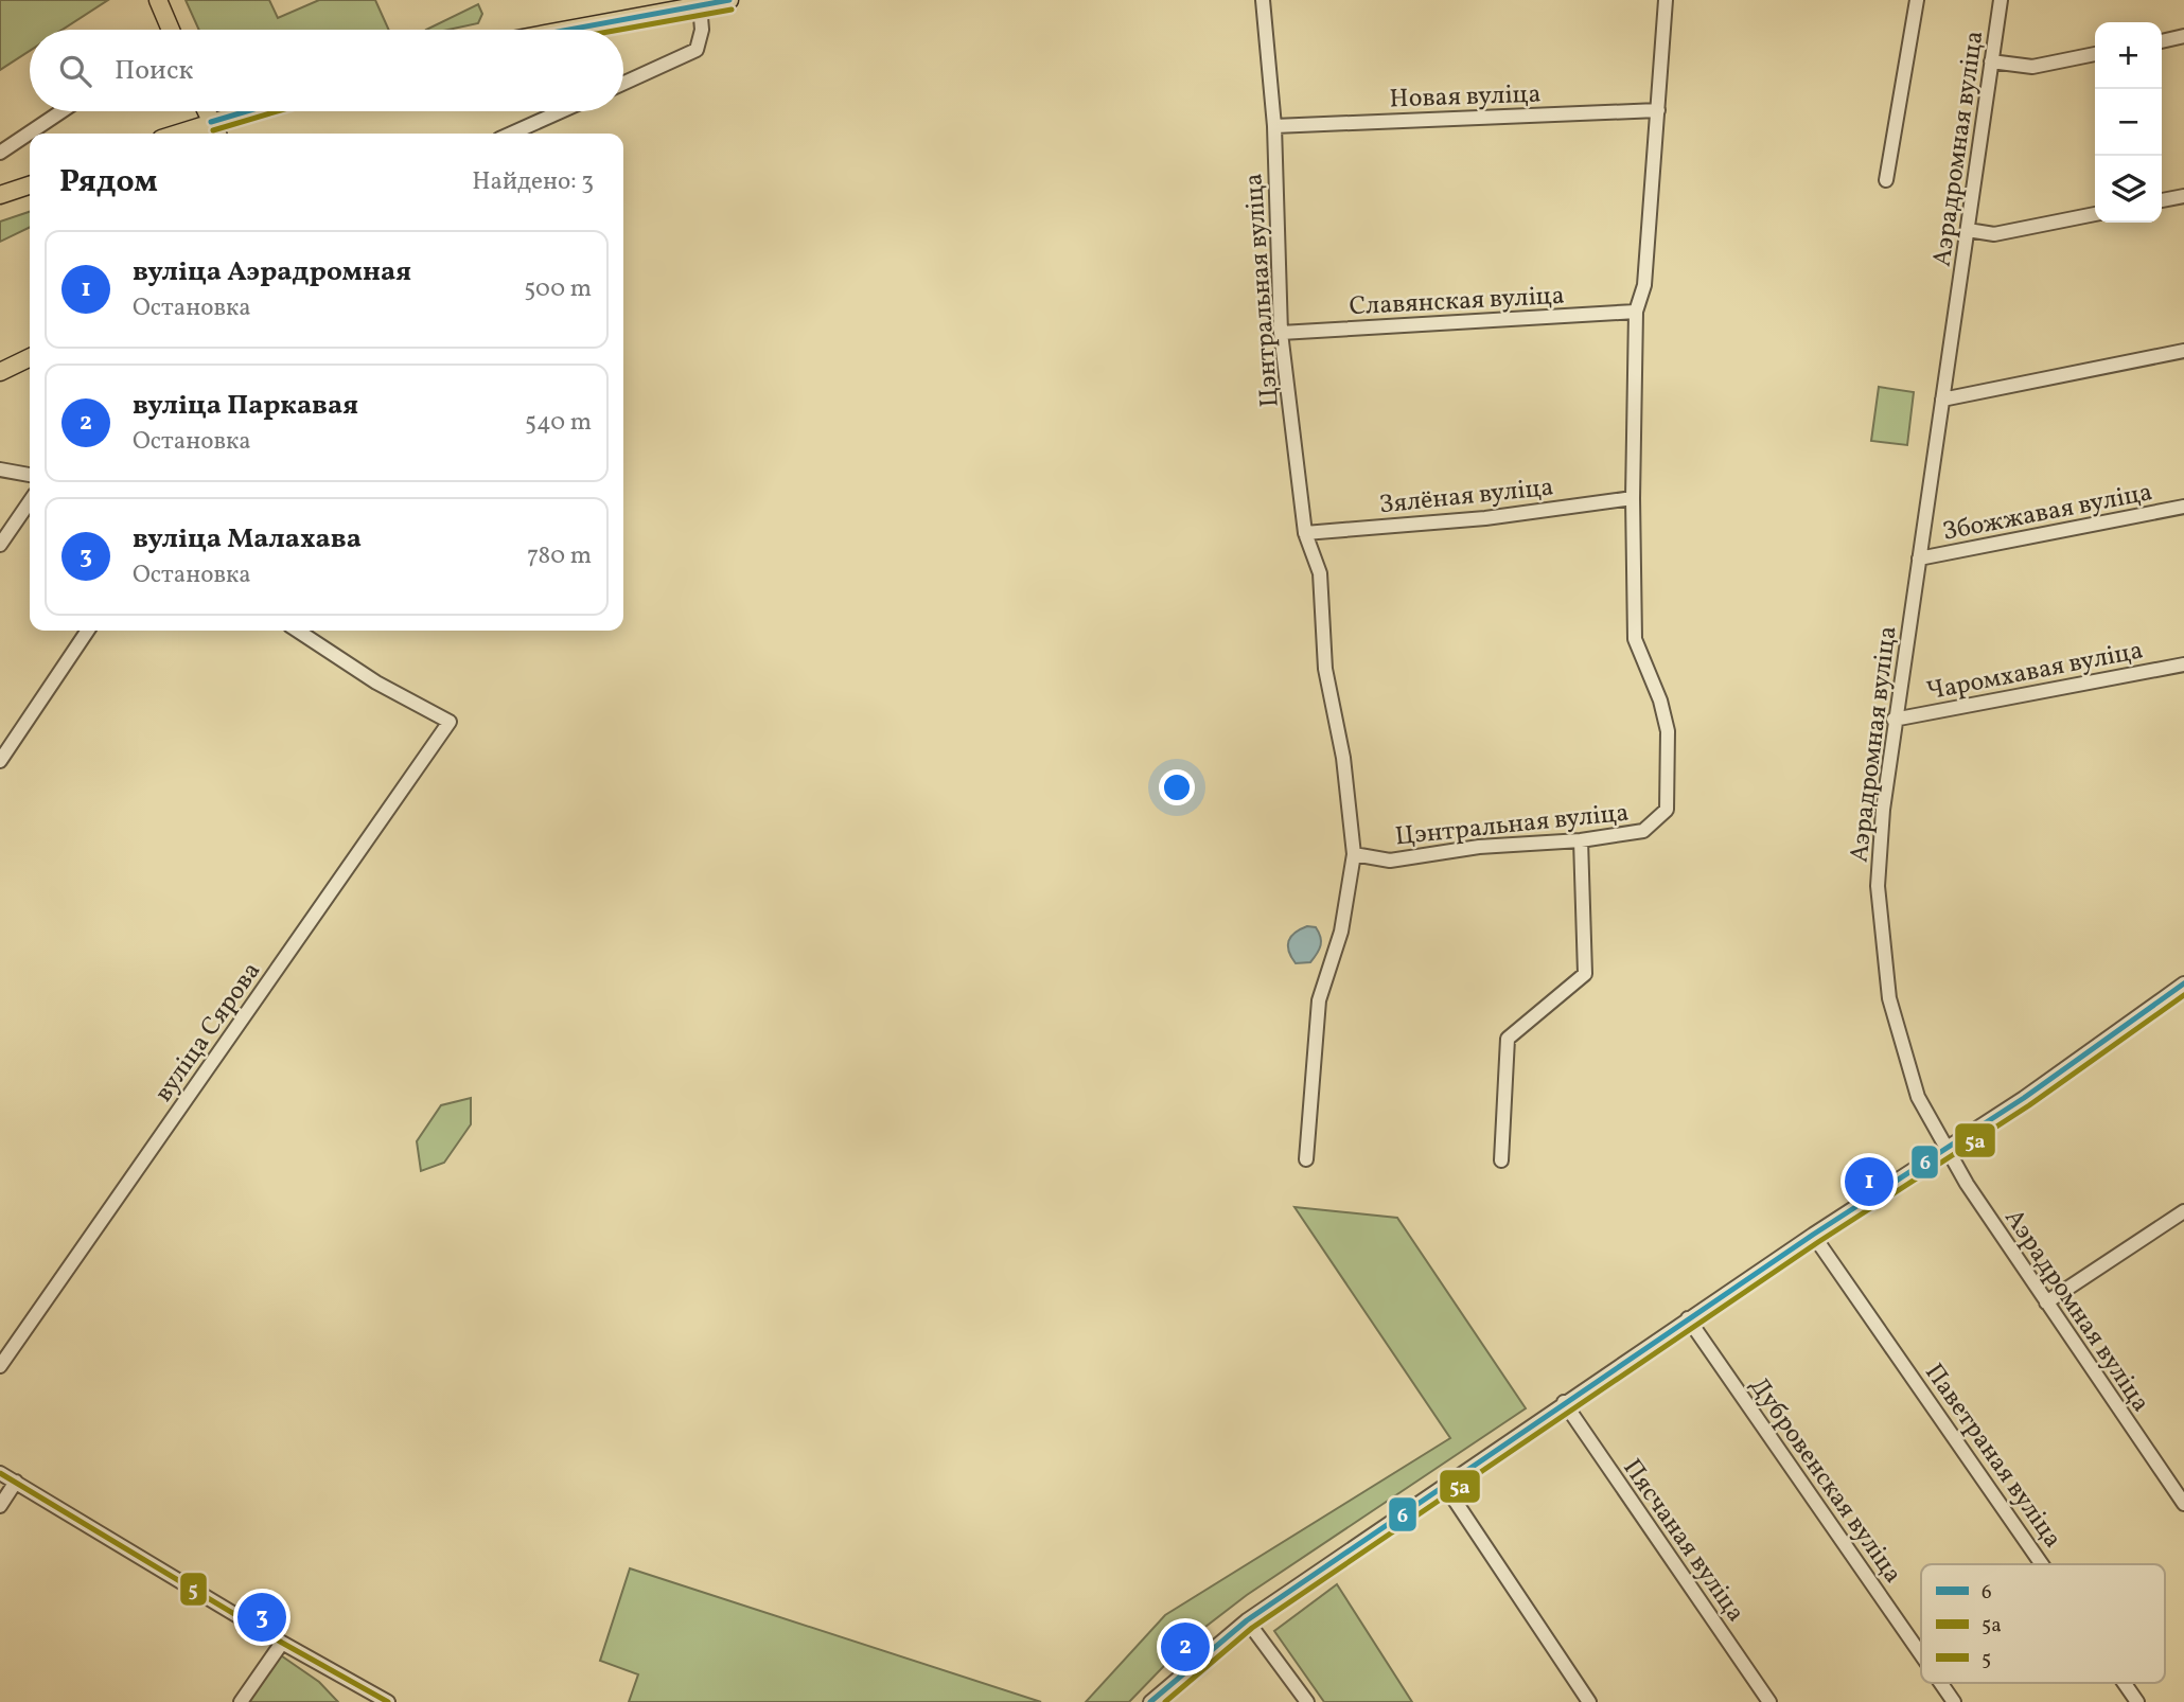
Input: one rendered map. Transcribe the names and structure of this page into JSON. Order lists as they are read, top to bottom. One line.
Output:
{"streets":{"street":["Новая вуліца","Аэрадромная вуліца","Цэнтральная вуліца","Славянская вуліца","Зялёная вуліца","Збожжавая вуліца","Чаромхавая вуліца","вуліца Сярова","Паветраная вуліца","Дубровенская вуліца","Пясчаная вуліца"]},"crossings":[["Новая вуліца","Цэнтральная вуліца"],["Аэрадромная вуліца","Збожжавая вуліца"],["Аэрадромная вуліца","Чаромхавая вуліца"],["Цэнтральная вуліца","Славянская вуліца"],["Цэнтральная вуліца","Зялёная вуліца"]],"lines":["transit line 6","transit line 5а","transit line 5"],"legend":["6","5а","5"],"page":{"map_buttons":["+","−"],"search":"Поиск","heading":["Рядом","Найдено: 3"],"list":[{"mark":"1","name":"вуліца Аэрадромная","note":"Остановка","value":"500 m"},{"mark":"2","name":"вуліца Паркавая","note":"Остановка","value":"540 m"},{"mark":"3","name":"вуліца Малахава","note":"Остановка","value":"780 m"}],"pins":["1","3","2"]}}
